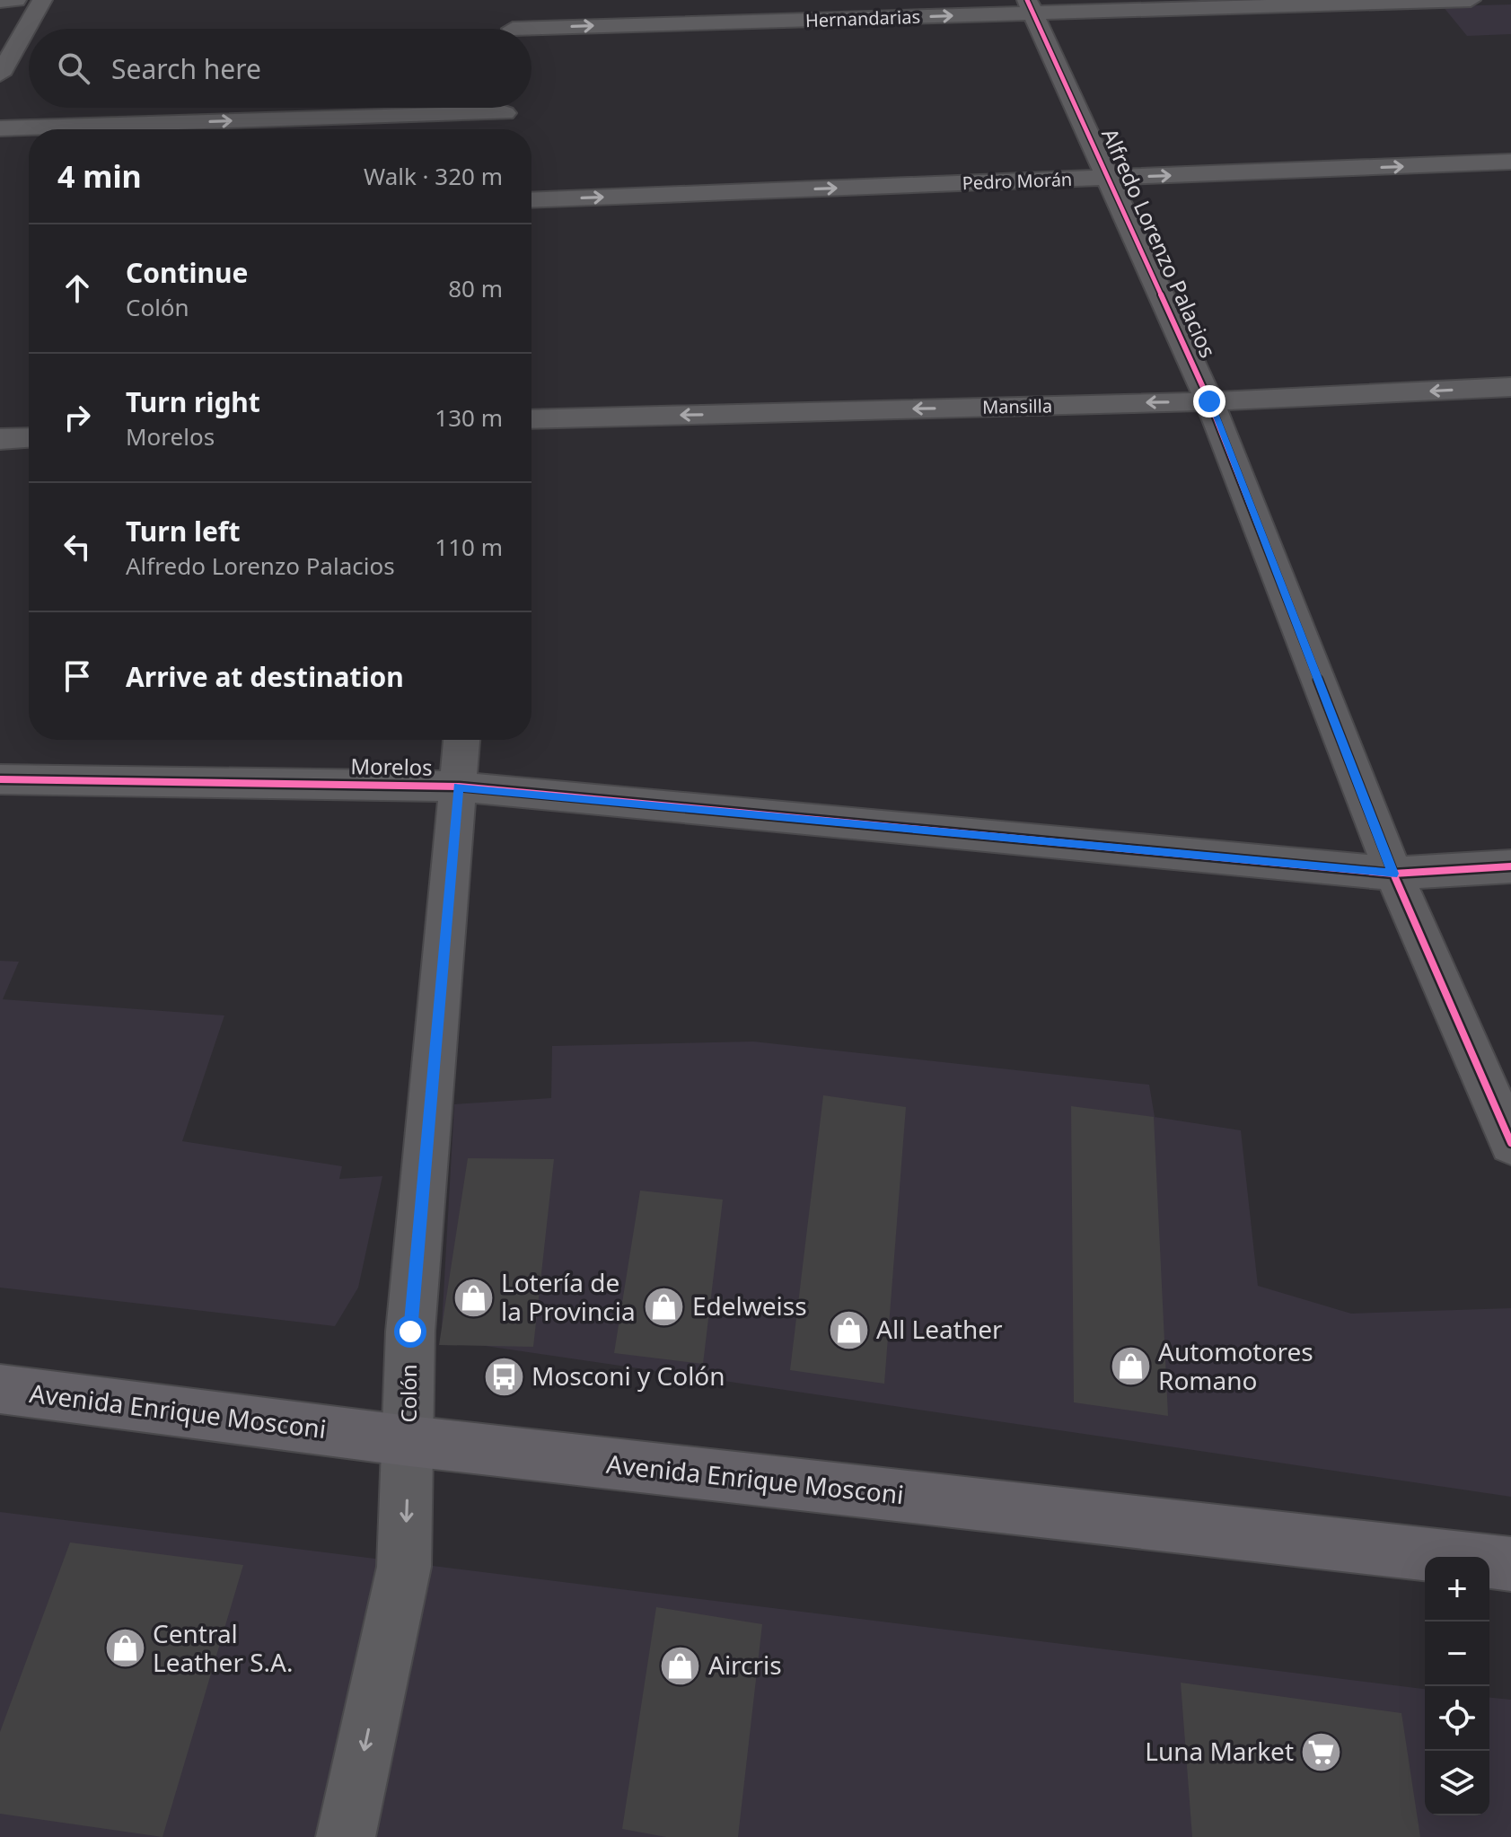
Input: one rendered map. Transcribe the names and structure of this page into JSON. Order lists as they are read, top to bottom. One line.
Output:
{"streets":{"main road":["Avenida Enrique Mosconi"],"street":["Hernandarias","Pedro Morán","Alfredo Lorenzo Palacios","Mansilla","Morelos","Colón"]},"crossings":[["Hernandarias","Alfredo Lorenzo Palacios"],["Pedro Morán","Alfredo Lorenzo Palacios"],["Alfredo Lorenzo Palacios","Mansilla"],["Alfredo Lorenzo Palacios","Morelos"],["Morelos","Colón"],["Colón","Avenida Enrique Mosconi"]],"one_way":["Hernandarias","Pedro Morán","Mansilla","Colón"],"places":{"shop":["Lotería de la Provincia","Edelweiss","All Leather","Automotores Romano","Central Leather S.A.","Aircris"],"bus stop":["Mosconi y Colón"],"supermarket":["Luna Market"]},"page":{"search":"Search here","heading":["4 min","Walk · 320 m"],"list":[["Continue","Colón","80 m"],["Turn right","Morelos","130 m"],["Turn left","Alfredo Lorenzo Palacios","110 m"],"Arrive at destination"],"map_buttons":["+","−"]}}
